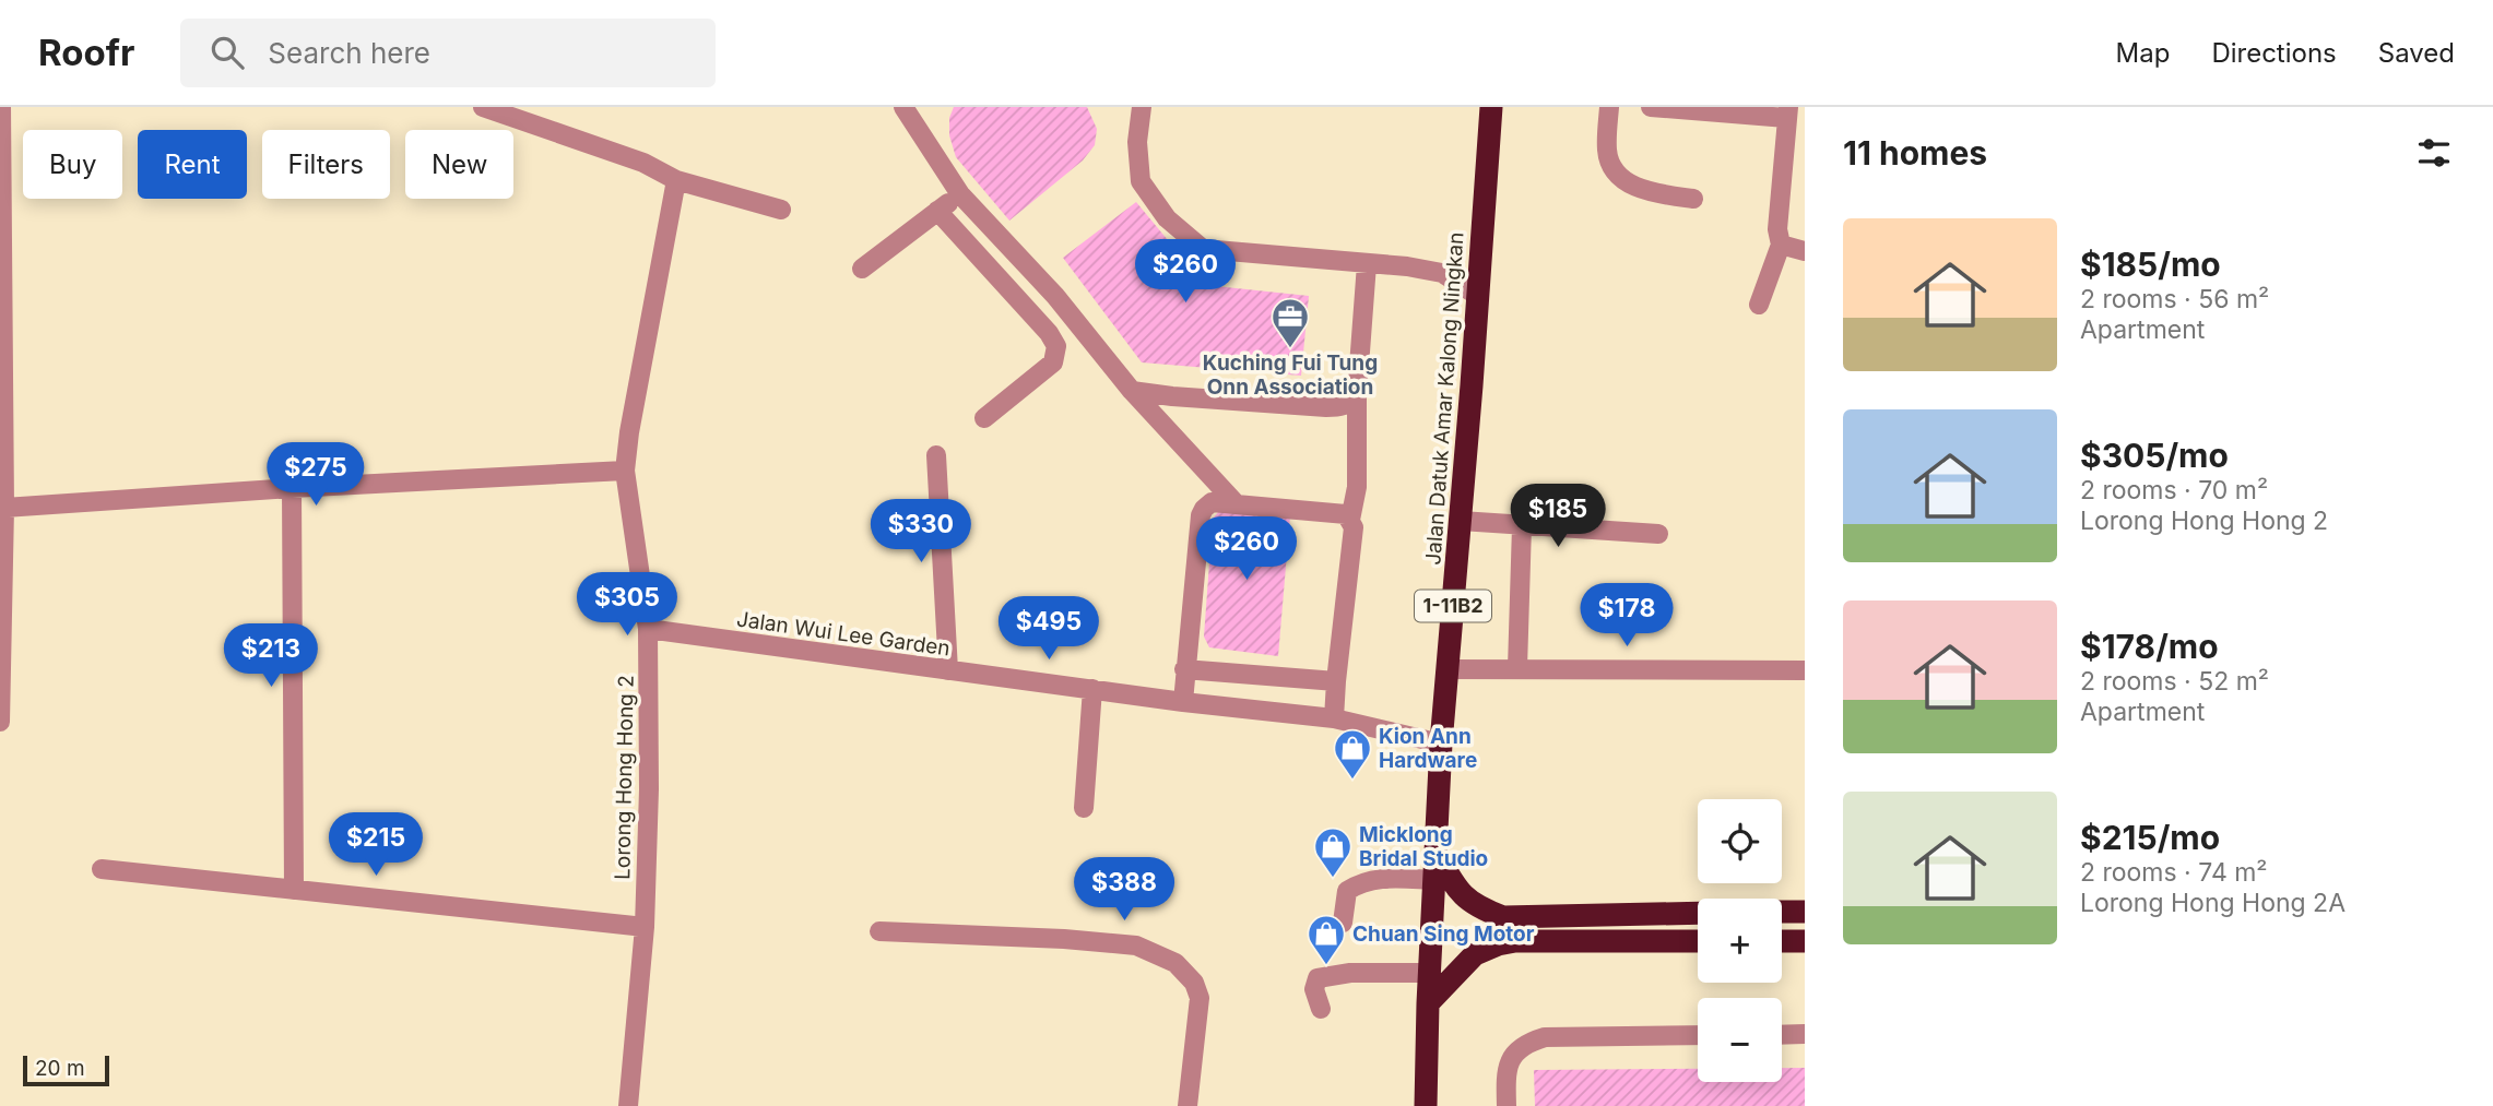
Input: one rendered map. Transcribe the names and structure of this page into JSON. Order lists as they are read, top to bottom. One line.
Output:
{"streets":{"highway":["Jalan Datuk Amar Kalong Ningkan","1-11B2"],"street":["Jalan Wui Lee Garden","Lorong Hong Hong 2"]},"crossings":[["Jalan Datuk Amar Kalong Ningkan","Jalan Wui Lee Garden"],["Jalan Wui Lee Garden","Lorong Hong Hong 2"]],"places":{"office":["Kuching Fui Tung Onn Association"],"shop":["Kion Ann Hardware","Micklong Bridal Studio","Chuan Sing Motor"]},"scale_bar":"20 m","page":{"header":"Roofr","search":"Search here","nav":["Map","Directions","Saved"],"heading":"11 homes","chip":["Buy","Rent","Filters","New"],"list":[{"name":"$185/mo","note":"2 rooms · 56 m² · Apartment"},{"name":"$305/mo","note":"2 rooms · 70 m² · Lorong Hong Hong 2"},{"name":"$178/mo","note":"2 rooms · 52 m² · Apartment"},{"name":"$215/mo","note":"2 rooms · 74 m² · Lorong Hong Hong 2A"}],"price":["$260","$275","$185","$330","$260","$305","$178","$495","$213","$215","$388"],"map_buttons":["+","−"],"scale":"20 m"}}
